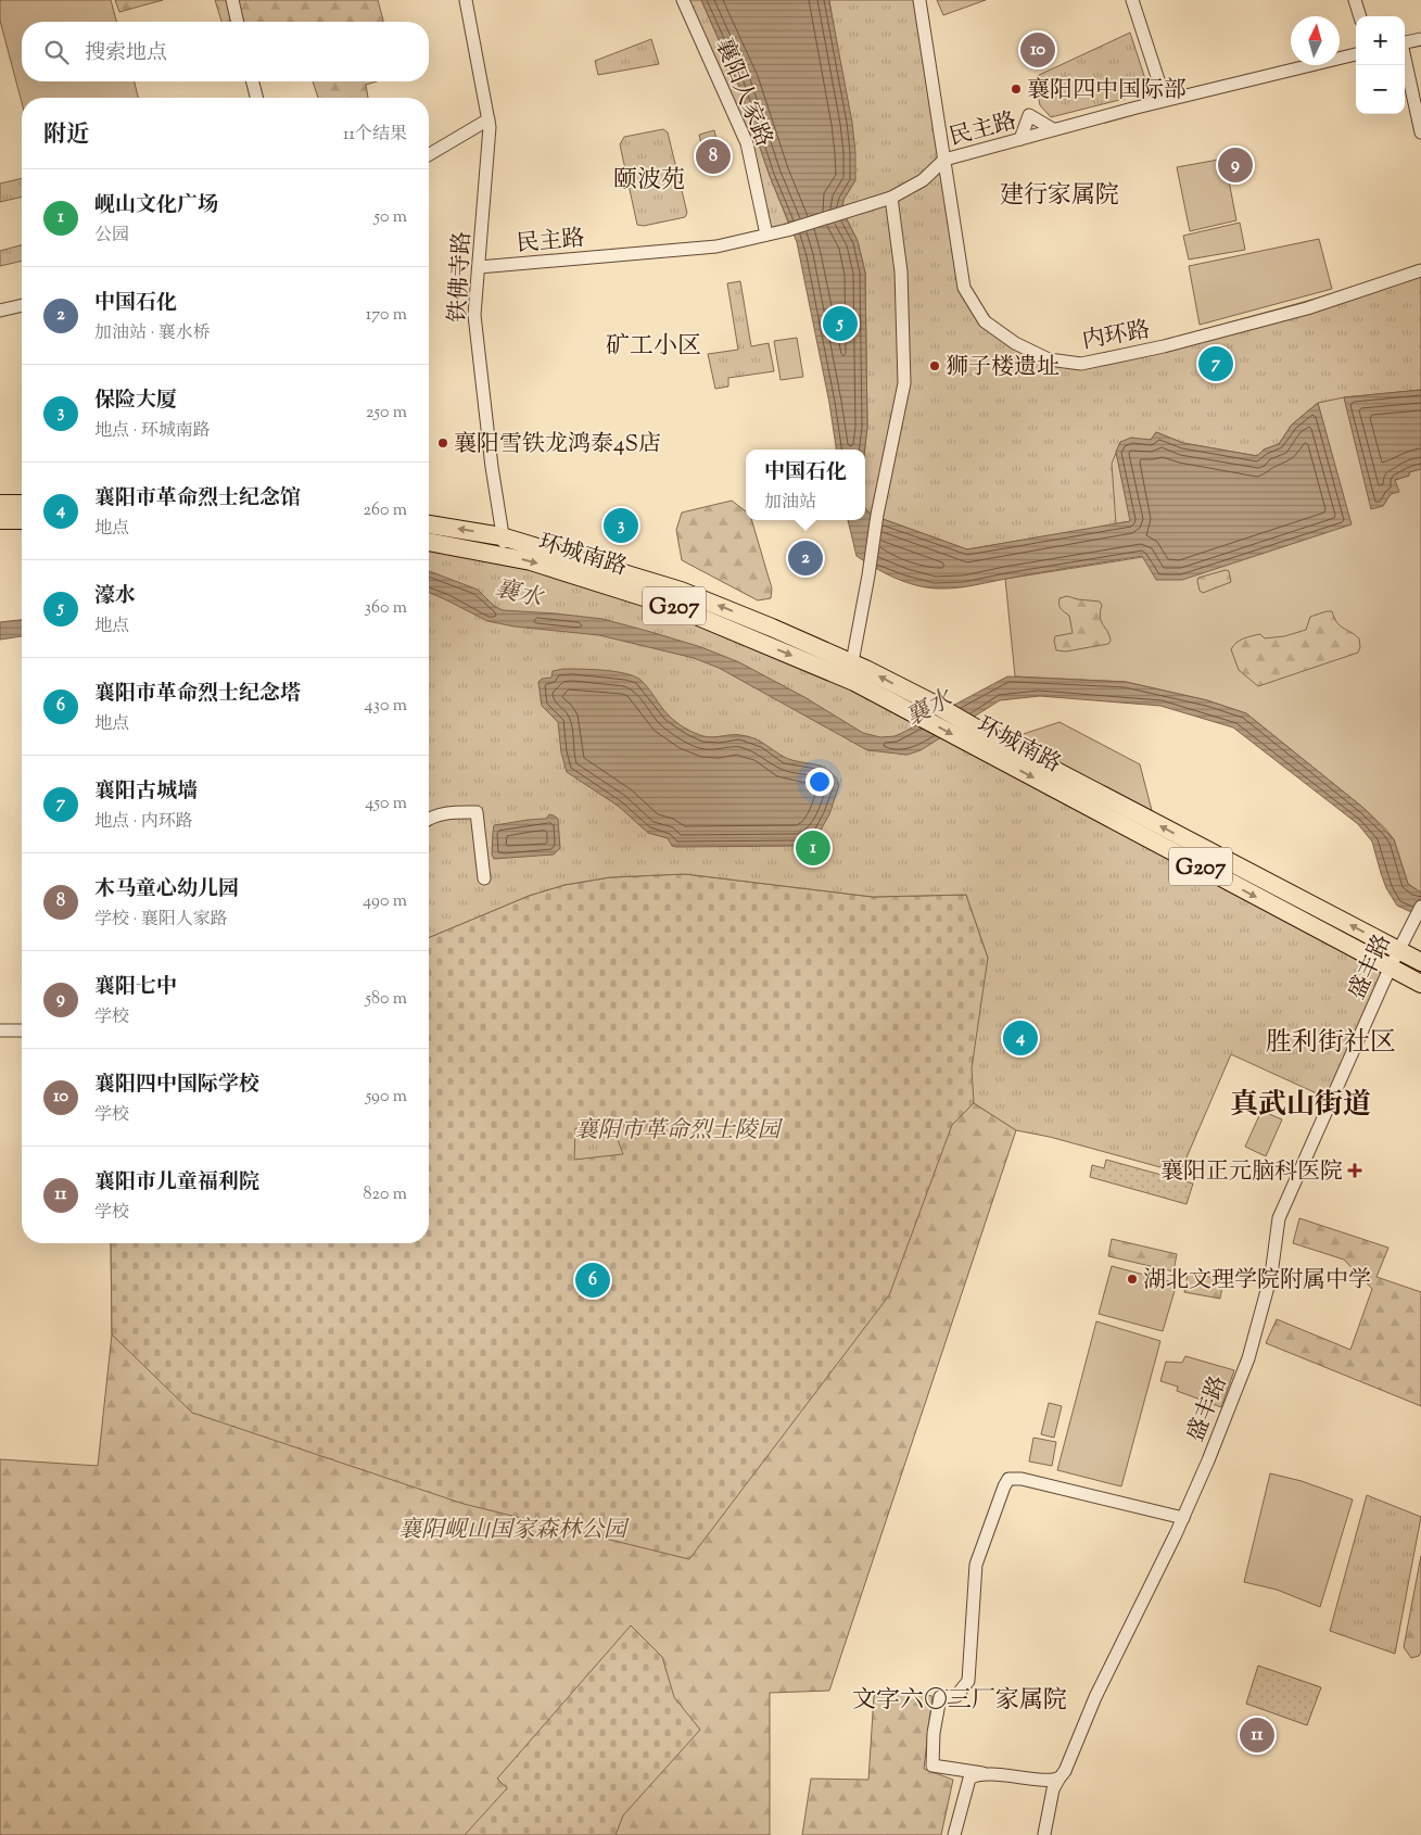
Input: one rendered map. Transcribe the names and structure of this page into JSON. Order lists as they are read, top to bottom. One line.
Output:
{"streets":{"highway":["环城南路","G207"],"street":["襄阳人家路","民主路","铁佛寺路","内环路","盛丰路"]},"crossings":[["襄阳人家路","民主路"],["民主路","铁佛寺路"],["民主路","内环路"],["铁佛寺路","环城南路"],["环城南路","盛丰路"]],"districts":["颐波苑","建行家属院","矿工小区","胜利街社区","真武山街道","文字六〇三厂家属院"],"water":["襄水"],"parks":["襄阳市革命烈士陵园","襄阳岘山国家森林公园"],"places":{"other":["襄阳四中国际部","狮子楼遗址","襄阳雪铁龙鸿泰4S店","湖北文理学院附属中学"],"health":["襄阳正元脑科医院"]},"north":"top","page":{"map_buttons":["+","−"],"search":"搜索地点","pins":["10","8","9","5","7","3","2","1","4","6","11"],"heading":["附近","11个结果"],"list":[{"mark":"1","name":"岘山文化广场","note":"公园","value":"50 m"},{"mark":"2","name":"中国石化","note":"加油站 · 襄水桥","value":"170 m"},{"mark":"3","name":"保险大厦","note":"地点 · 环城南路","value":"250 m"},{"mark":"4","name":"襄阳市革命烈士纪念馆","note":"地点","value":"260 m"},{"mark":"5","name":"濠水","note":"地点","value":"360 m"},{"mark":"6","name":"襄阳市革命烈士纪念塔","note":"地点","value":"430 m"},{"mark":"7","name":"襄阳古城墙","note":"地点 · 内环路","value":"450 m"},{"mark":"8","name":"木马童心幼儿园","note":"学校 · 襄阳人家路","value":"490 m"},{"mark":"9","name":"襄阳七中","note":"学校","value":"580 m"},{"mark":"10","name":"襄阳四中国际学校","note":"学校","value":"590 m"},{"mark":"11","name":"襄阳市儿童福利院","note":"学校","value":"820 m"}],"popup":["中国石化","加油站"]}}
